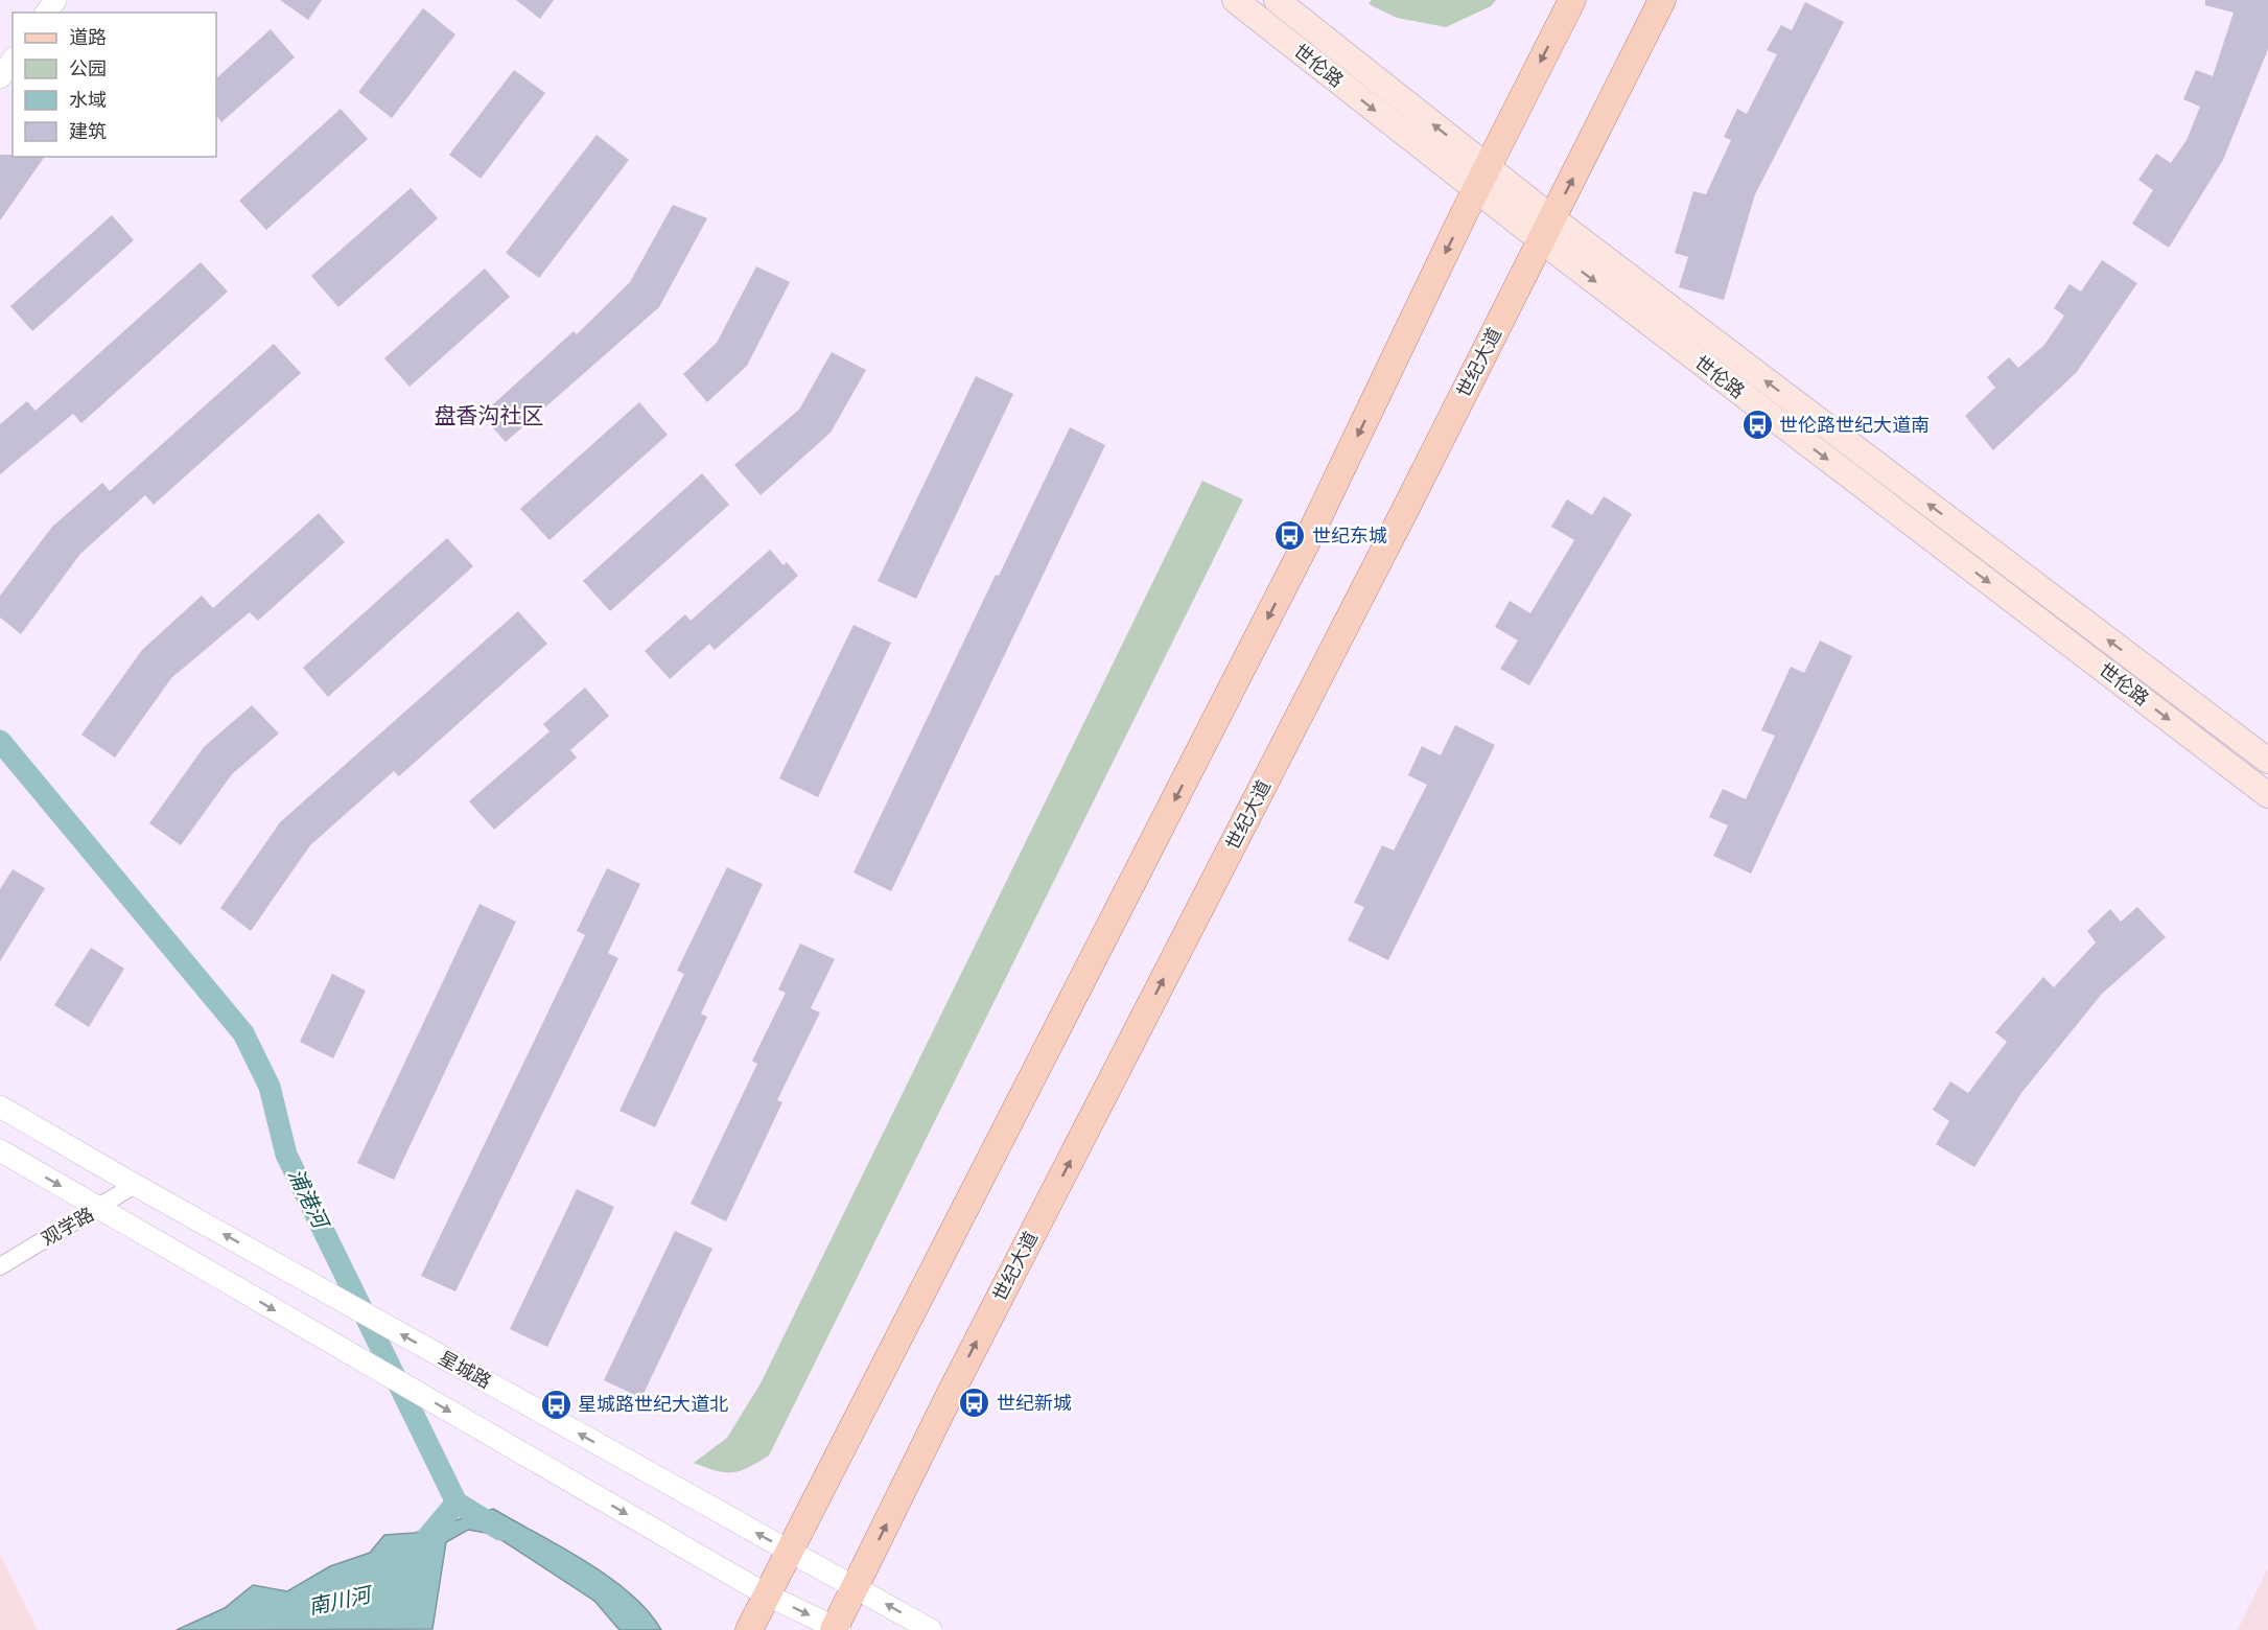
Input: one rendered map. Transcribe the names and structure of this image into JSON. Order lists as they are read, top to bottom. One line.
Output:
{"streets":{"main road":["世伦路","世纪大道"],"street":["观学路","星城路"]},"crossings":[["世伦路","世纪大道"],["世纪大道","星城路"],["观学路","星城路"]],"districts":["盘香沟社区"],"water":["浦港河","南川河"],"places":{"bus stop":["世伦路世纪大道南","世纪东城","世纪新城","星城路世纪大道北"]},"legend":["道路","公园","水域","建筑"]}
